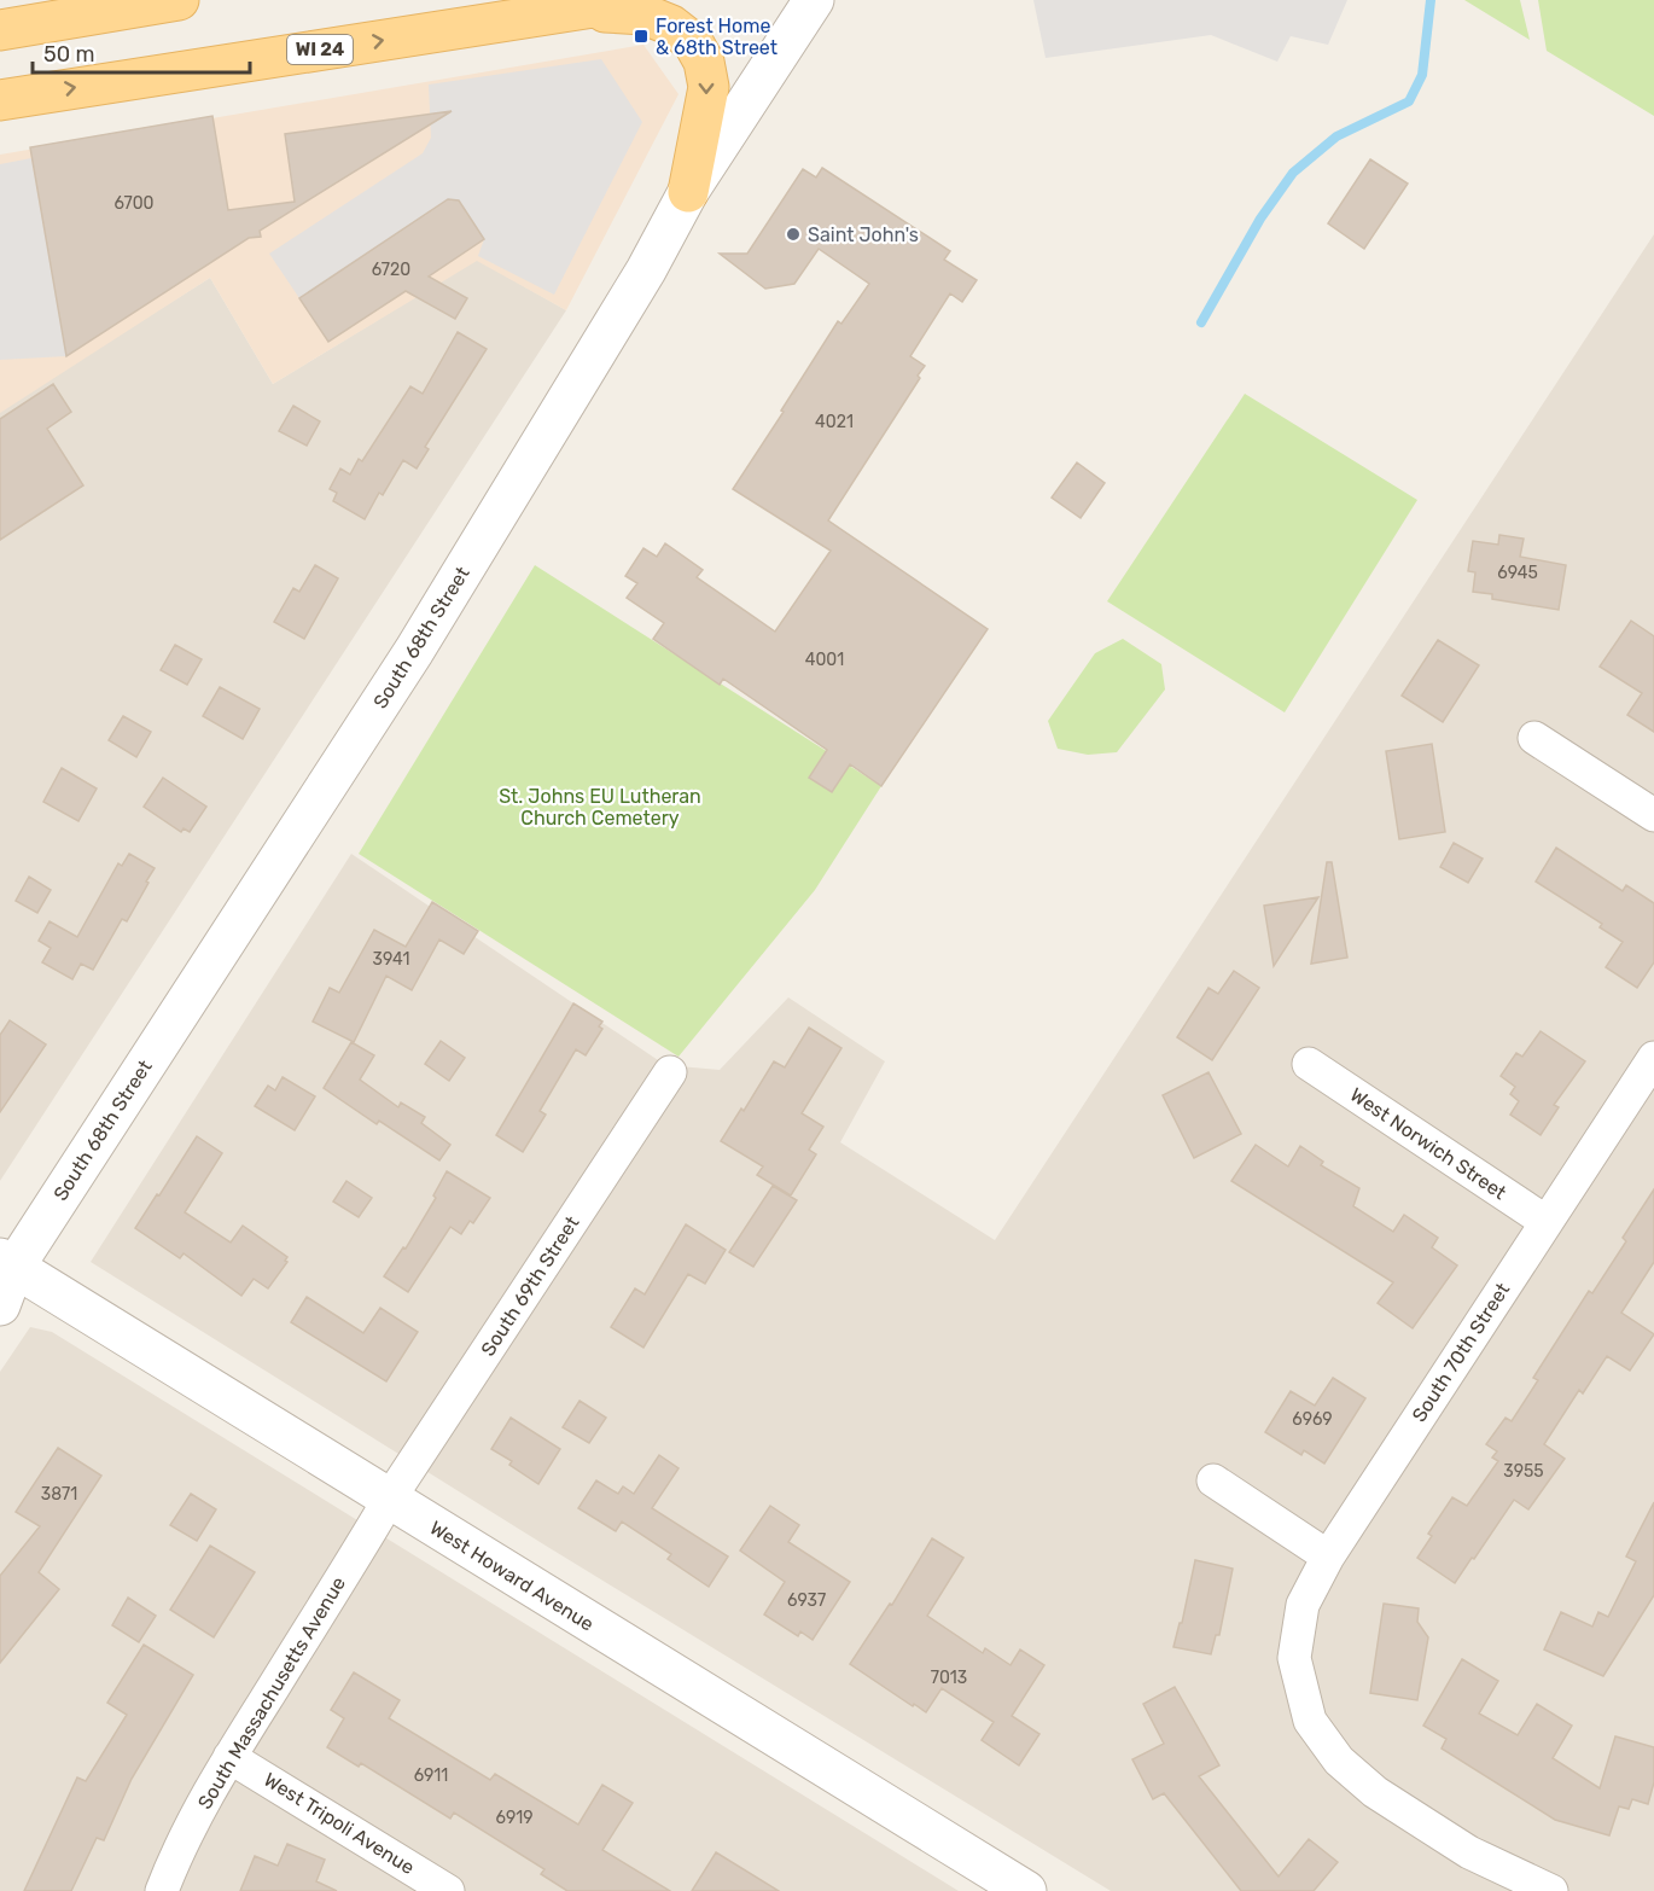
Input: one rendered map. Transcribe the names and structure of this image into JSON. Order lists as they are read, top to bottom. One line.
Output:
{"streets":{"main road":["WI 24"],"street":["South 68th Street","West Norwich Street","South 69th Street","South 70th Street","West Howard Avenue","South Massachusetts Avenue","West Tripoli Avenue"]},"crossings":[["South 68th Street","West Howard Avenue"],["West Norwich Street","South 70th Street"],["South 69th Street","West Howard Avenue"],["South 69th Street","South Massachusetts Avenue"],["West Howard Avenue","South Massachusetts Avenue"],["South Massachusetts Avenue","West Tripoli Avenue"]],"parks":["St. Johns EU Lutheran Church Cemetery"],"places":{"transit":["Forest Home & 68th Street"],"other":["Saint John's"]},"house_numbers":["6700","6720","4021","6945","4001","3941","6969","3955","3871","6937","7013","6911","6919"],"scale_bar":"50 m"}
